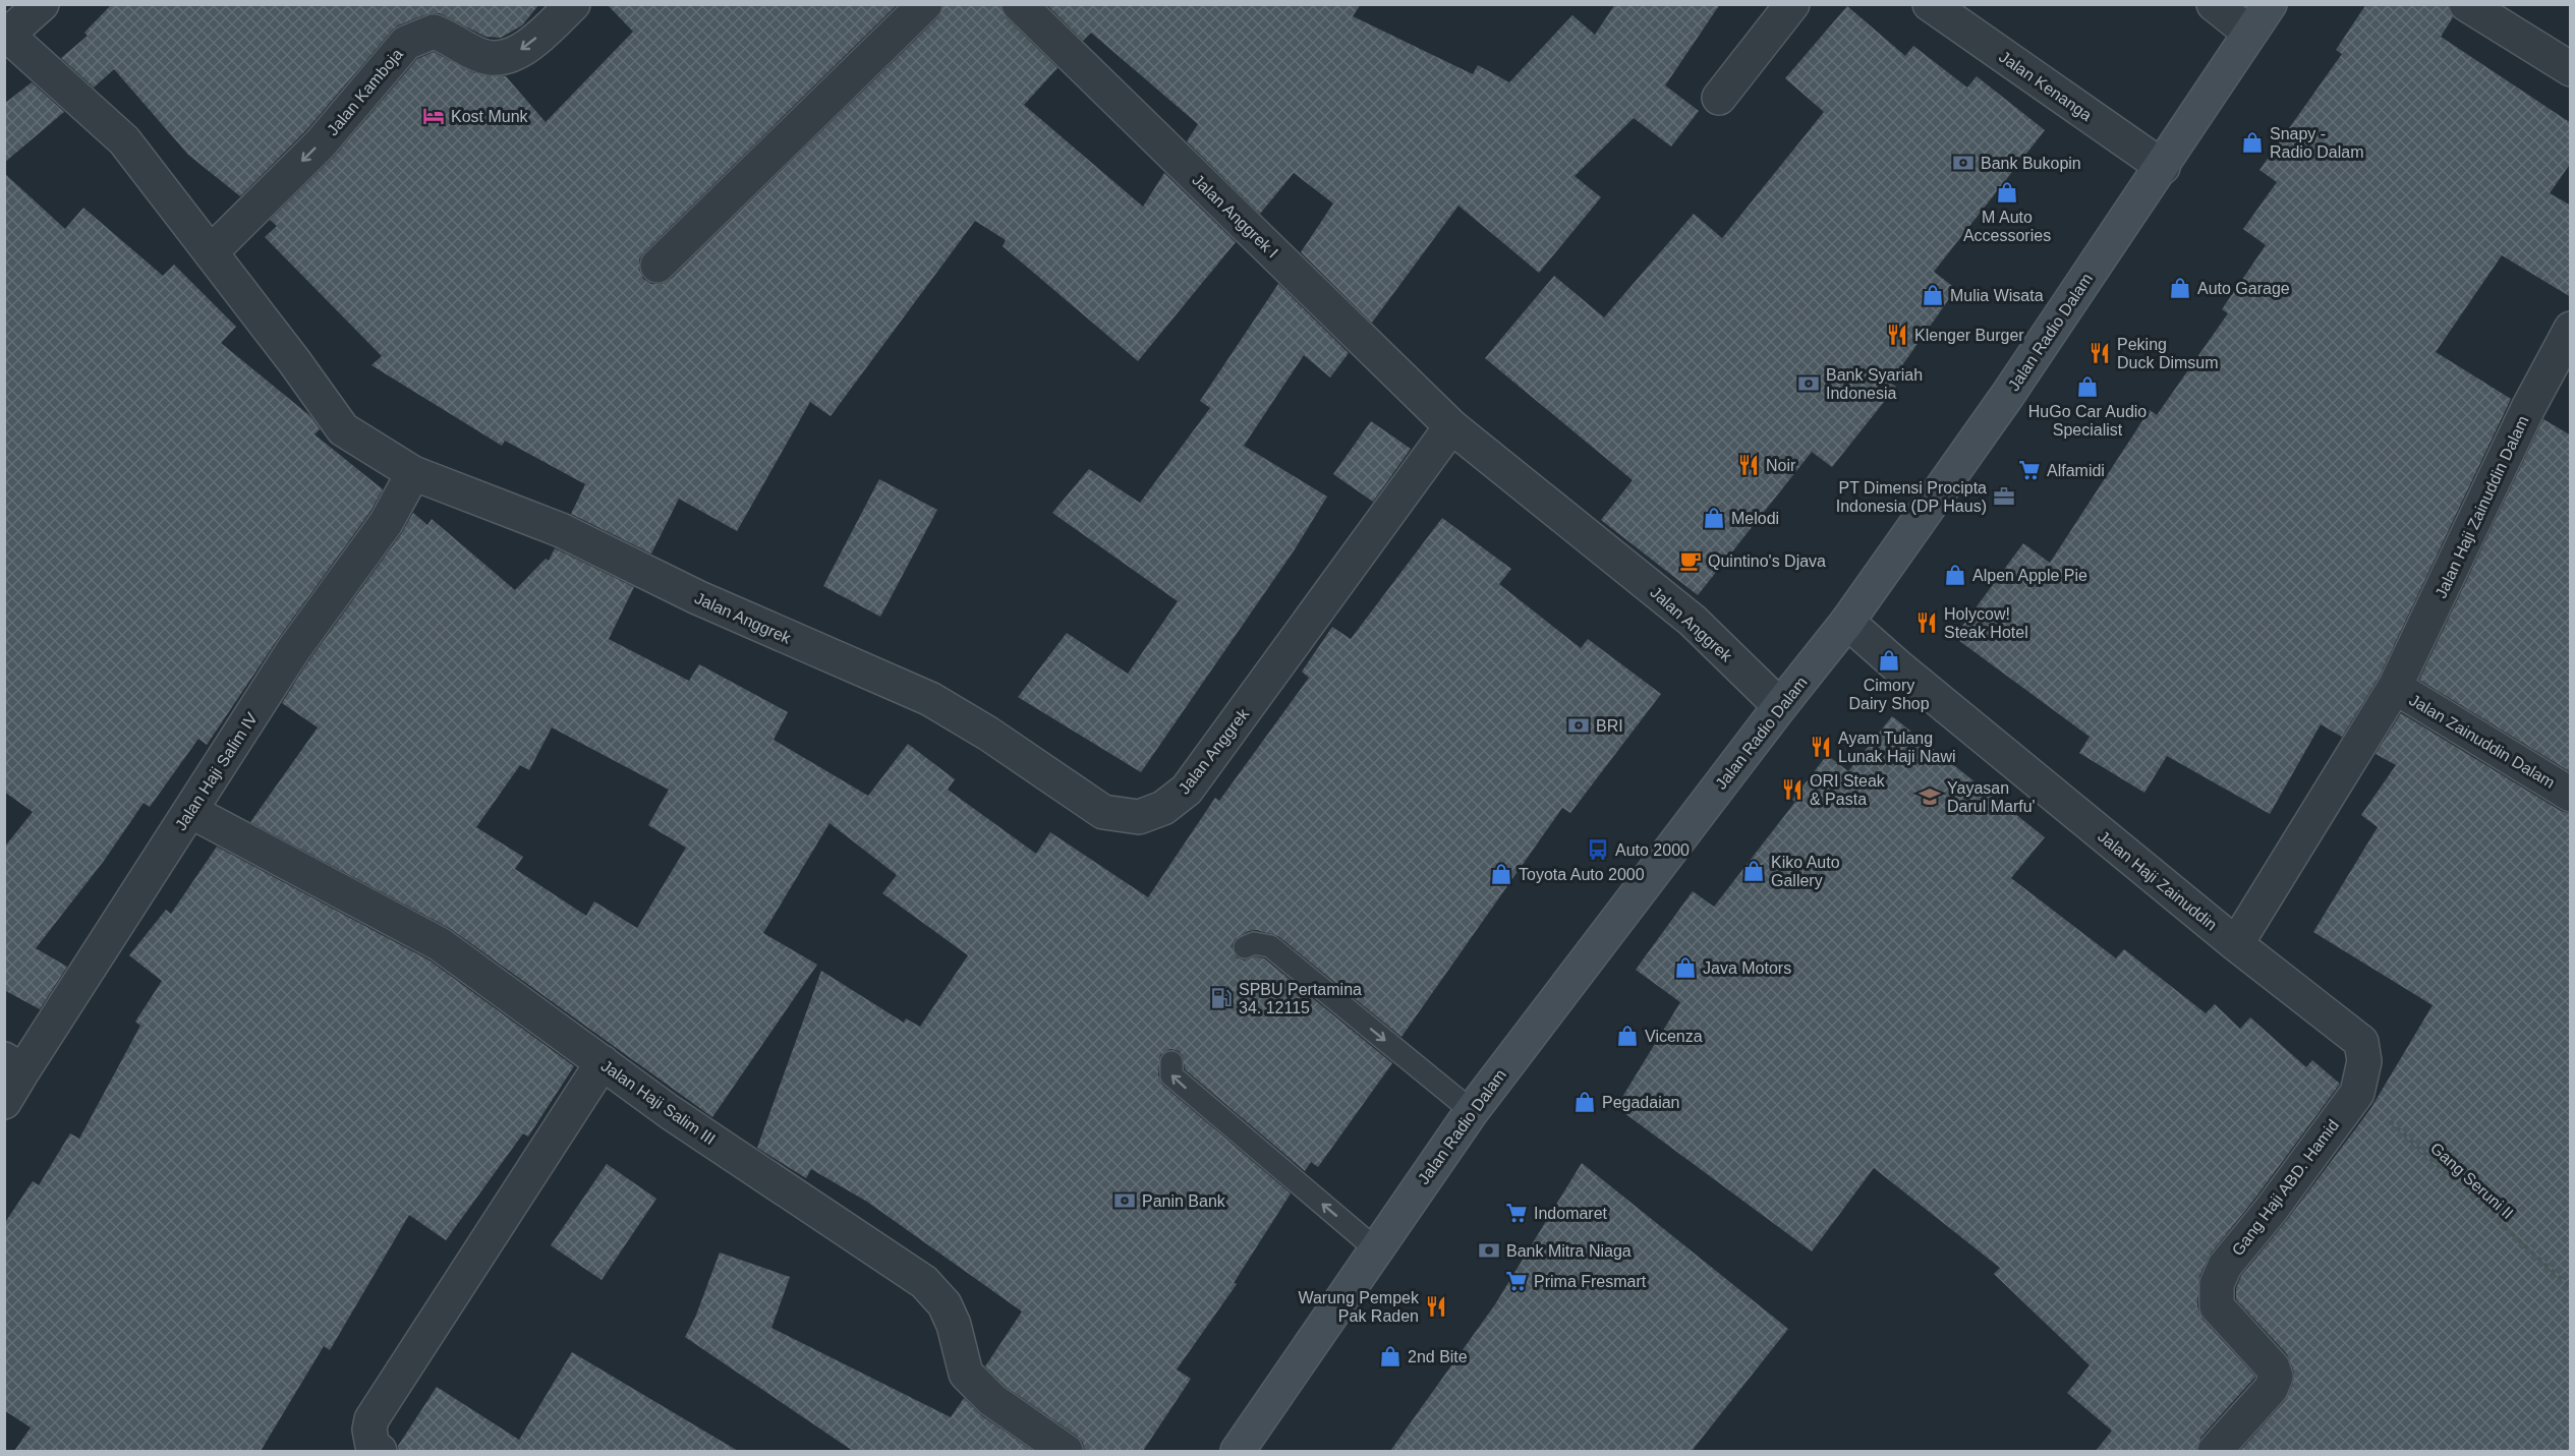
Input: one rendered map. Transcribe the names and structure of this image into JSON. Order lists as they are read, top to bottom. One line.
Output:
{"streets":{"main road":["Jalan Radio Dalam"],"street":["Jalan Kenanga","Jalan Kamboja","Jalan Anggrek I","Jalan Haji Zainuddin Dalam","Jalan Anggrek","Jalan Zainuddin Dalam","Jalan Haji Salim IV","Jalan Haji Zainuddin","Jalan Haji Salim III","Gang Haji ABD. Hamid"],"path":["Gang Seruni II"]},"crossings":[["Jalan Kenanga","Jalan Radio Dalam"],["Jalan Kamboja","Jalan Anggrek"],["Jalan Anggrek I","Jalan Anggrek"],["Jalan Radio Dalam","Jalan Anggrek"],["Jalan Radio Dalam","Jalan Haji Zainuddin"],["Jalan Haji Zainuddin Dalam","Jalan Zainuddin Dalam"],["Jalan Anggrek","Jalan Haji Salim IV"],["Jalan Haji Salim IV","Jalan Haji Salim III"],["Jalan Haji Zainuddin","Gang Haji ABD. Hamid"],["Gang Seruni II","Gang Haji ABD. Hamid"]],"places":{"hotel":["Kost Munk"],"shop":["Snapy - Radio Dalam","M Auto Accessories","Auto Garage","Mulia Wisata","HuGo Car Audio Specialist","Melodi","Alpen Apple Pie","Cimory Dairy Shop","Kiko Auto Gallery","Toyota Auto 2000","Java Motors","Vicenza","Pegadaian","2nd Bite"],"bank":["Bank Bukopin","Bank Syariah Indonesia","BRI","Panin Bank","Bank Mitra Niaga"],"restaurant":["Klenger Burger","Peking Duck Dimsum","Noir","Holycow! Steak Hotel","Ayam Tulang Lunak Haji Nawi","ORI Steak & Pasta","Warung Pempek Pak Raden"],"supermarket":["Alfamidi","Indomaret","Prima Fresmart"],"office":["PT Dimensi Procipta Indonesia (DP Haus)"],"cafe":["Quintino's Djava"],"school or university":["Yayasan Darul Marfu'"],"bus stop":["Auto 2000"],"fuel station":["SPBU Pertamina 34. 12115"]}}
